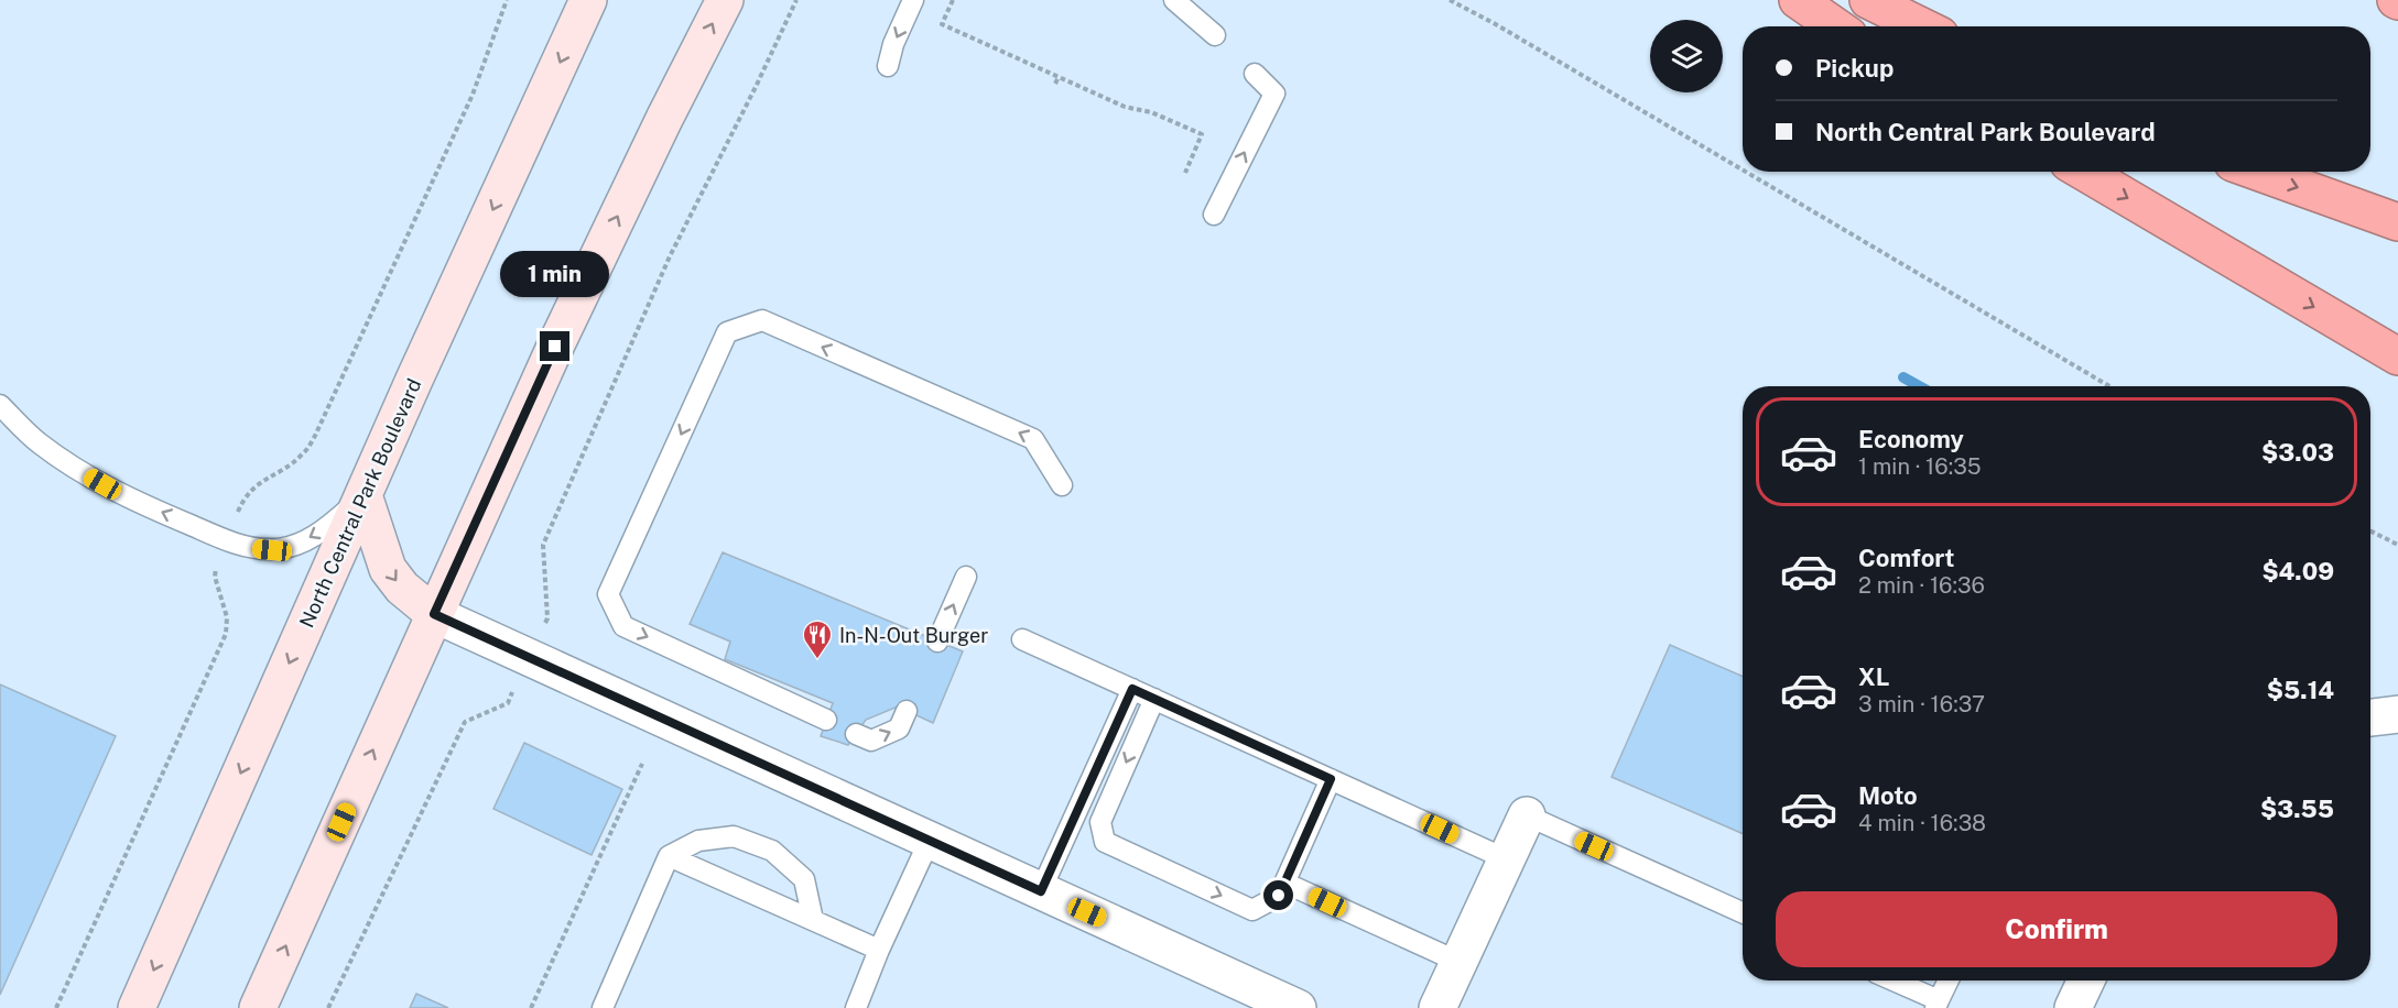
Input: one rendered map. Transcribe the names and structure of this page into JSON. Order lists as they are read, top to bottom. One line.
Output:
{"streets":{"main road":["North Central Park Boulevard"]},"places":{"restaurant":["In-N-Out Burger"]},"page":{"banner":["Pickup","North Central Park Boulevard"],"bubble":"1 min","list":[{"name":"Economy","note":"1 min · 16:35","value":"$3.03"},{"name":"Comfort","note":"2 min · 16:36","value":"$4.09"},{"name":"XL","note":"3 min · 16:37","value":"$5.14"},{"name":"Moto","note":"4 min · 16:38","value":"$3.55"}],"buttons":"Confirm"}}
